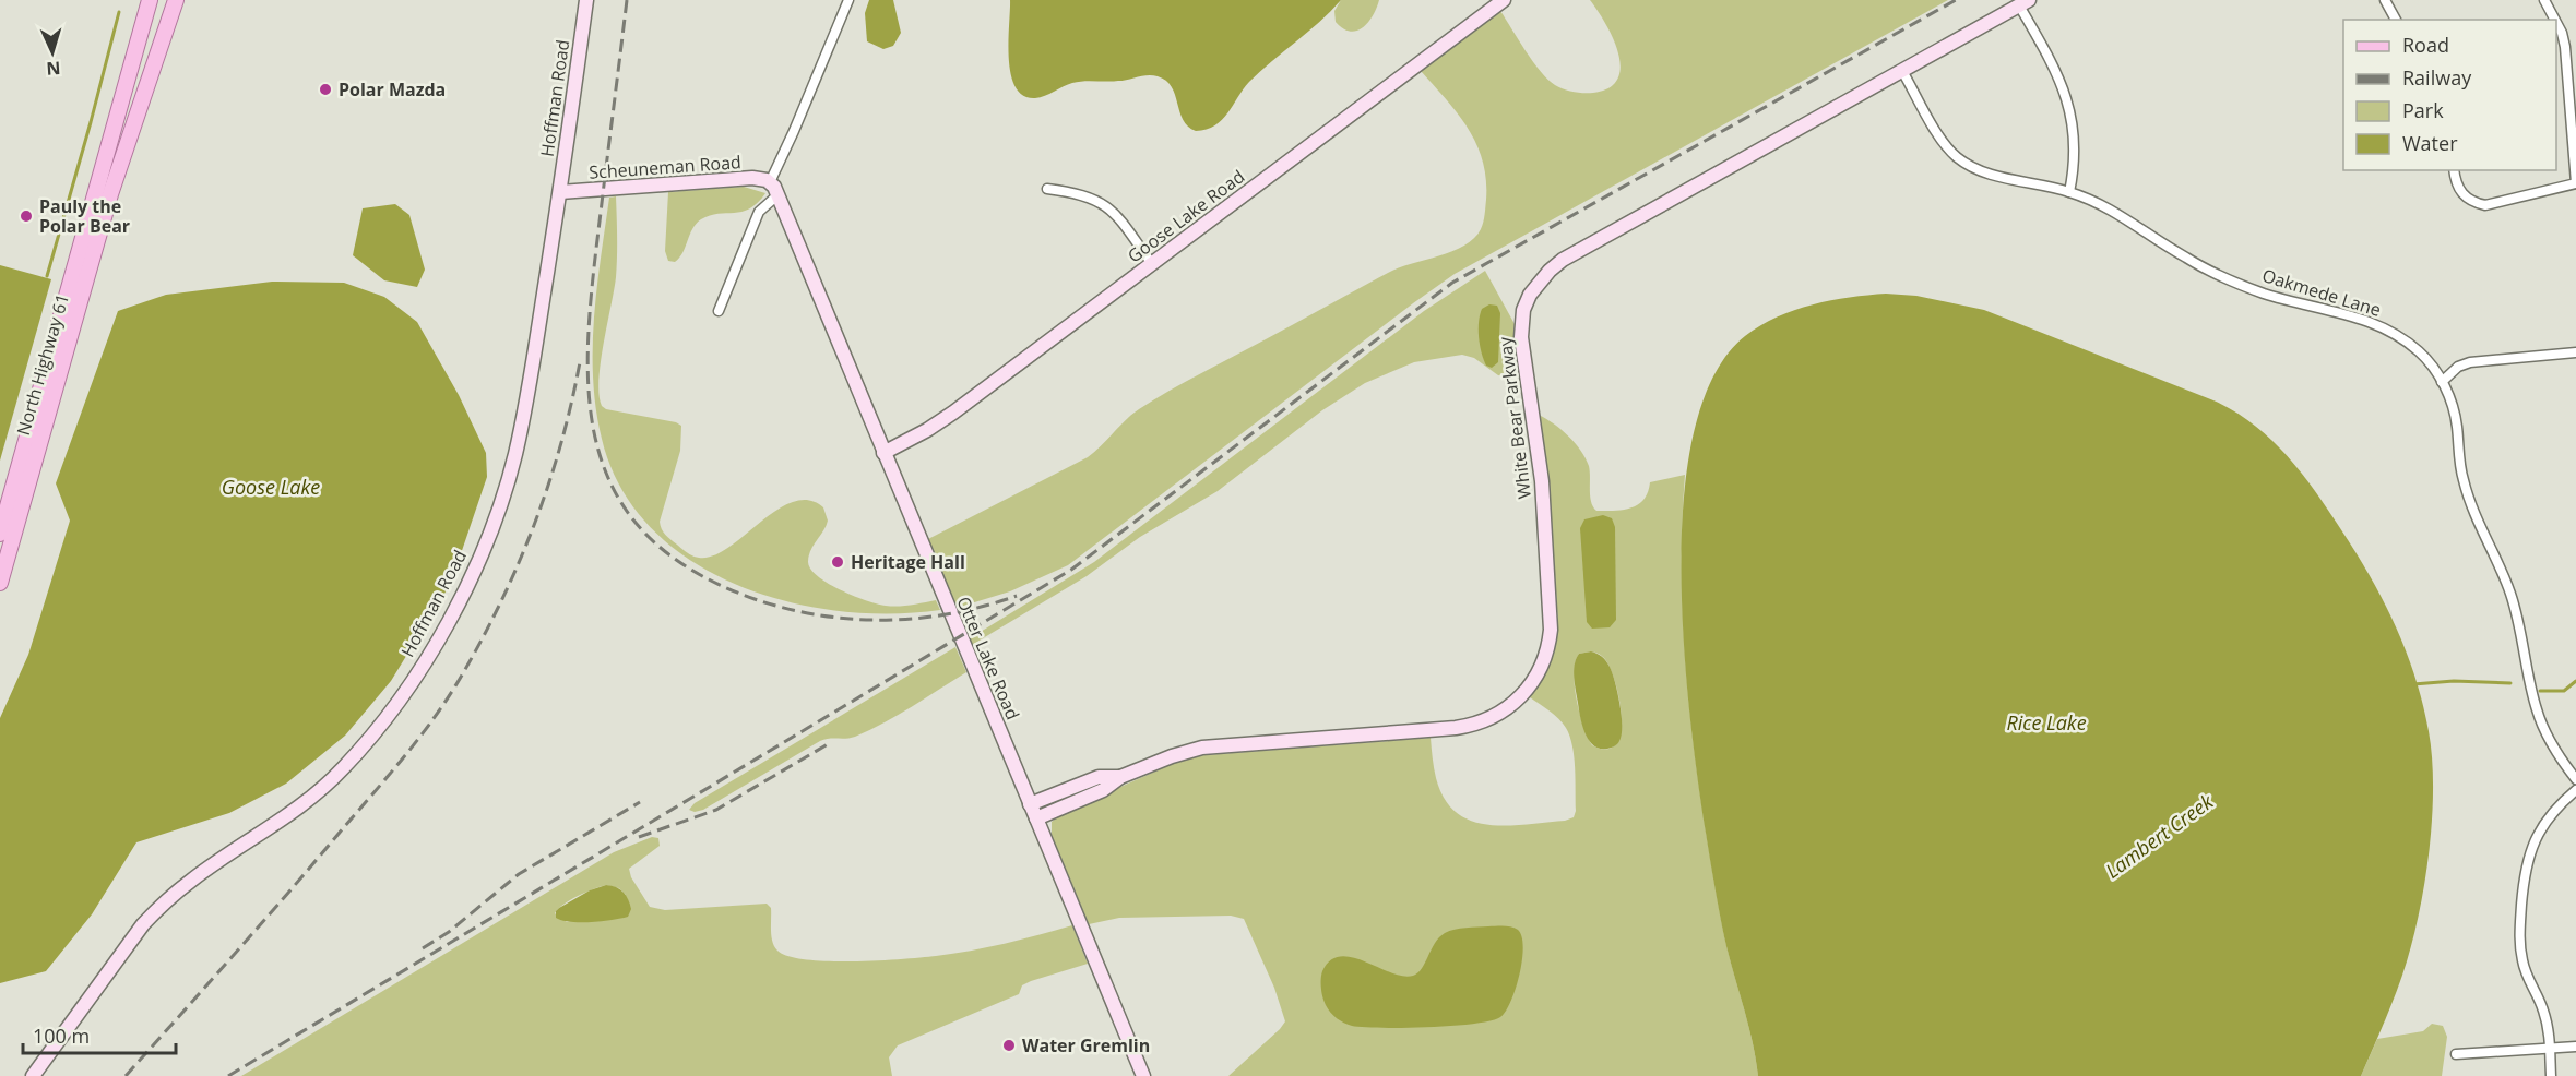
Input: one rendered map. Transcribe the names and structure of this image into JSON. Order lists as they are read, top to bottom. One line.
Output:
{"streets":{"main road":["North Highway 61"],"street":["Hoffman Road","Scheuneman Road","Goose Lake Road","Oakmede Lane","White Bear Parkway","Otter Lake Road"]},"crossings":[["Hoffman Road","Scheuneman Road"],["Scheuneman Road","Otter Lake Road"],["Goose Lake Road","Otter Lake Road"],["Oakmede Lane","White Bear Parkway"],["White Bear Parkway","Otter Lake Road"]],"water":["Goose Lake","Rice Lake","Lambert Creek"],"places":["Polar Mazda","Pauly the Polar Bear","Heritage Hall","Water Gremlin"],"legend":["Road","Railway","Park","Water"],"scale_bar":"100 m","north":"bottom"}
